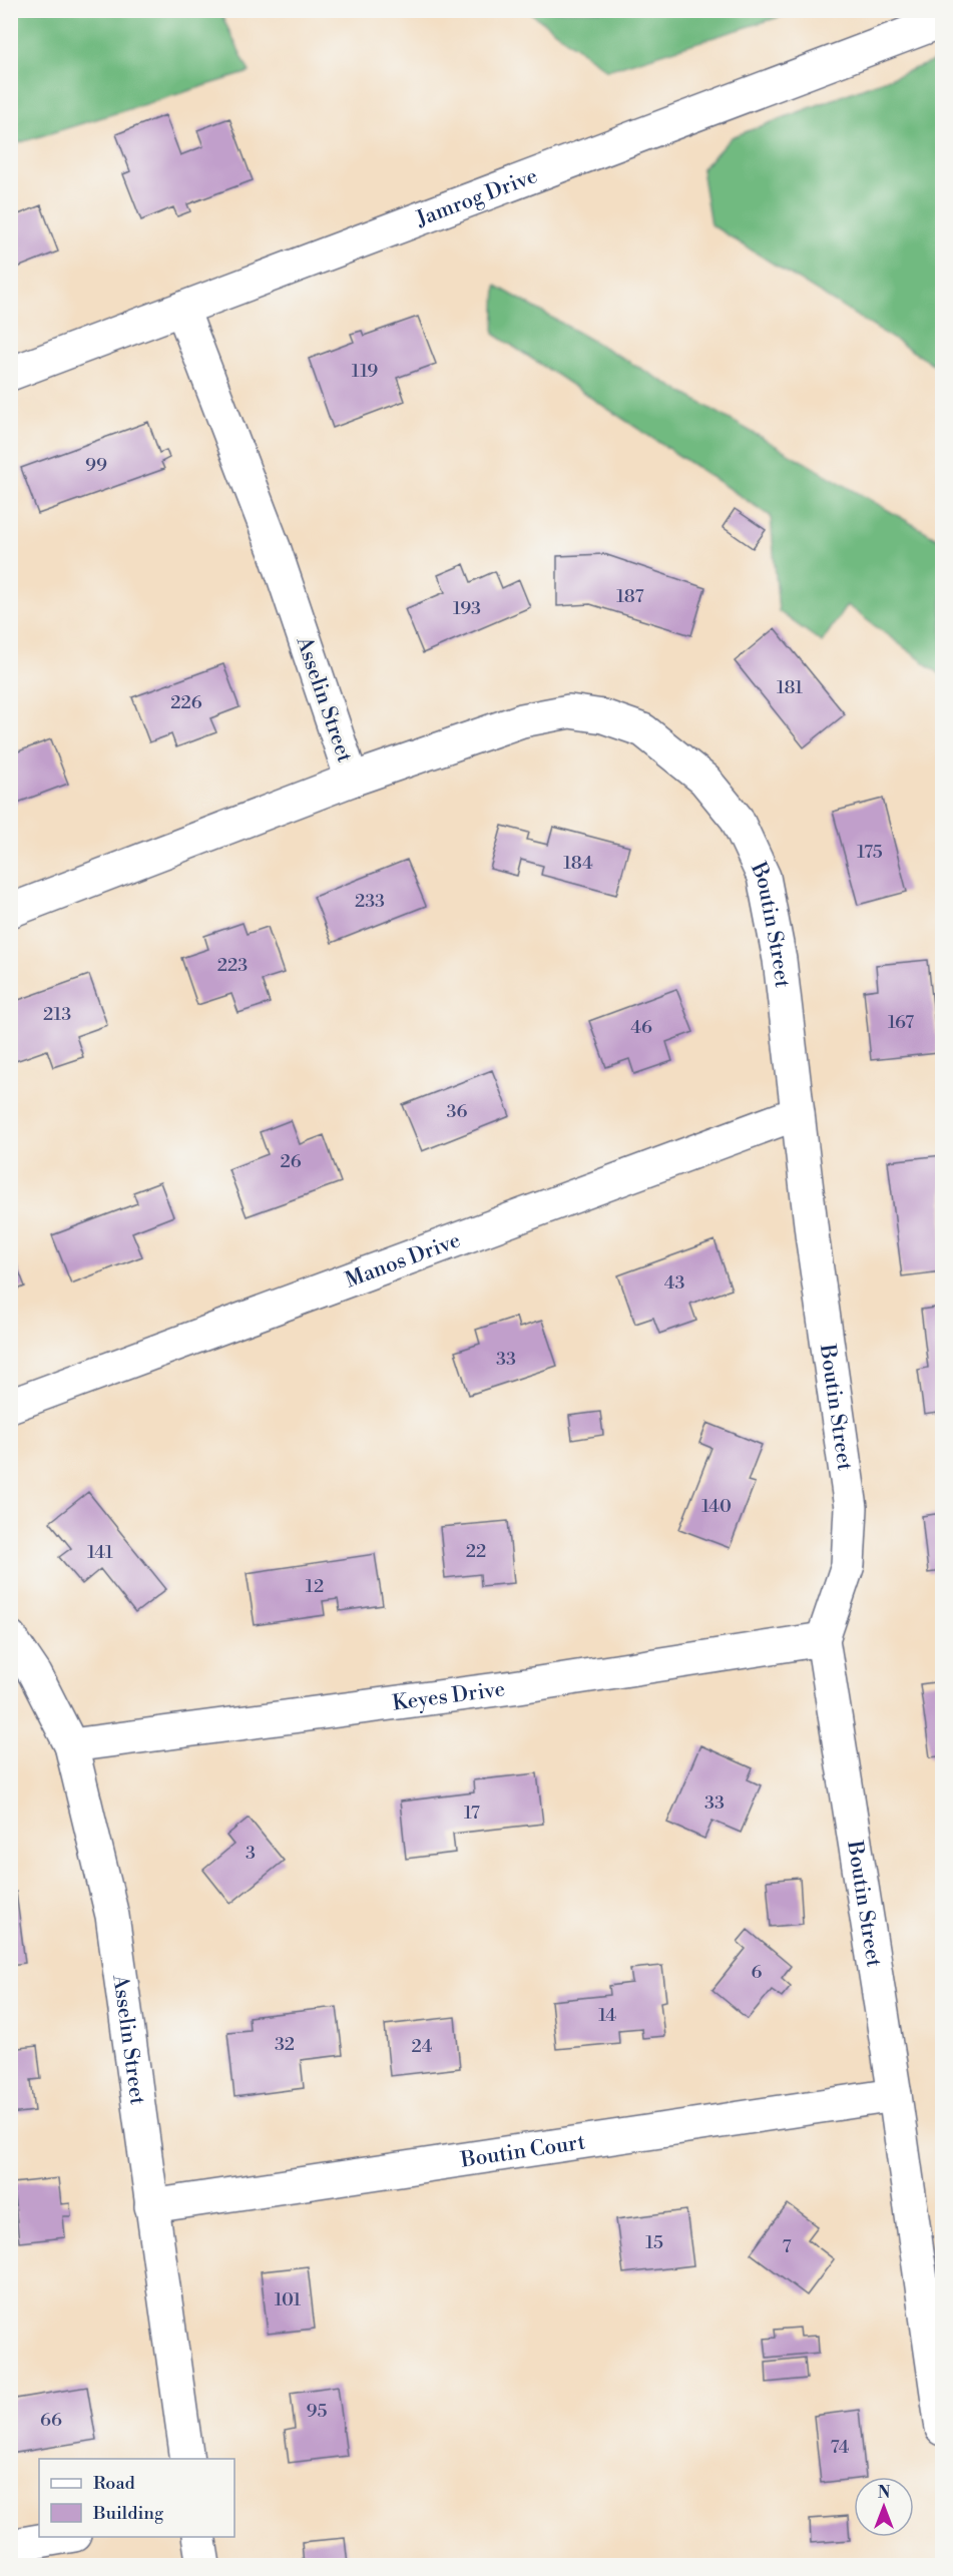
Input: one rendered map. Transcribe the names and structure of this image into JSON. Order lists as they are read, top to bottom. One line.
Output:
{"streets":{"street":["Jamrog Drive","Asselin Street","Boutin Street","Manos Drive","Keyes Drive","Boutin Court"]},"crossings":[["Jamrog Drive","Asselin Street"],["Asselin Street","Boutin Street"],["Asselin Street","Keyes Drive"],["Asselin Street","Boutin Court"],["Boutin Street","Manos Drive"],["Boutin Street","Keyes Drive"],["Boutin Street","Boutin Court"]],"house_numbers":["119","99","187","193","181","226","175","184","233","223","213","167","46","36","26","43","33","140","22","141","12","33","17","3","6","14","32","24","15","7","101","95","66","74"],"legend":["Road","Building"],"north":"top"}
